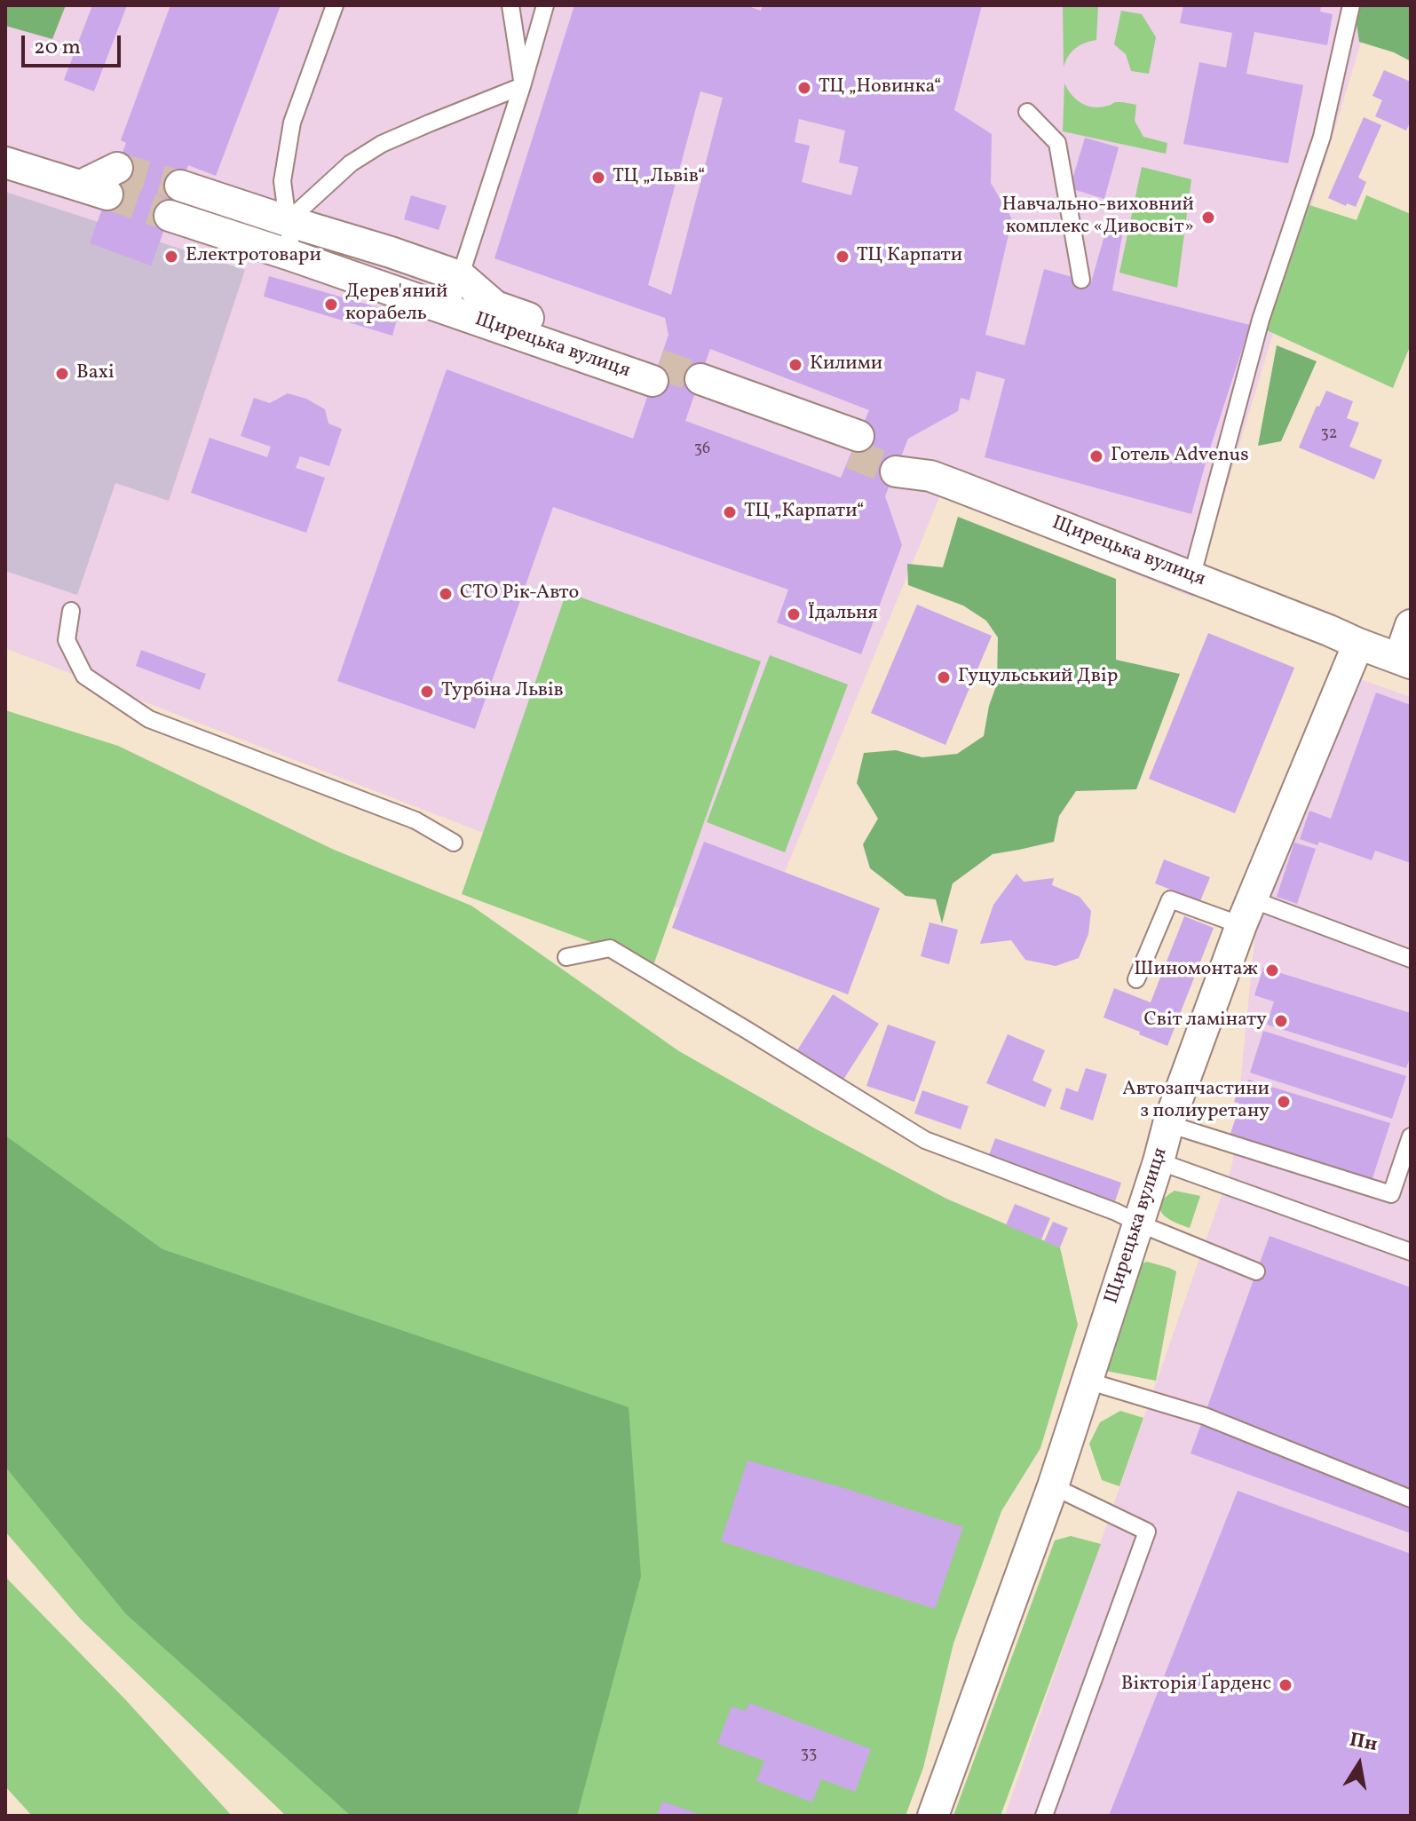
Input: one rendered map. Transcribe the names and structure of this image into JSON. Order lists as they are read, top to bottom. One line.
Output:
{"streets":{"street":["Щирецька вулиця"]},"places":["ТЦ „Новинка“","ТЦ „Львів“","Навчально-виховний комплекс «Дивосвіт»","Електротовари","ТЦ Карпати","Дерев'яний корабель","Килими","Baxi","Готель Advenus","ТЦ „Карпати“","СТО Рік-Авто","Їдальня","Гуцульський Двір","Турбіна Львів","Шиномонтаж","Світ ламінату","Автозапчастини з полиуретану","Вікторія Ґарденс"],"house_numbers":["32","36","33"],"scale_bar":"20 m","north":"top"}
